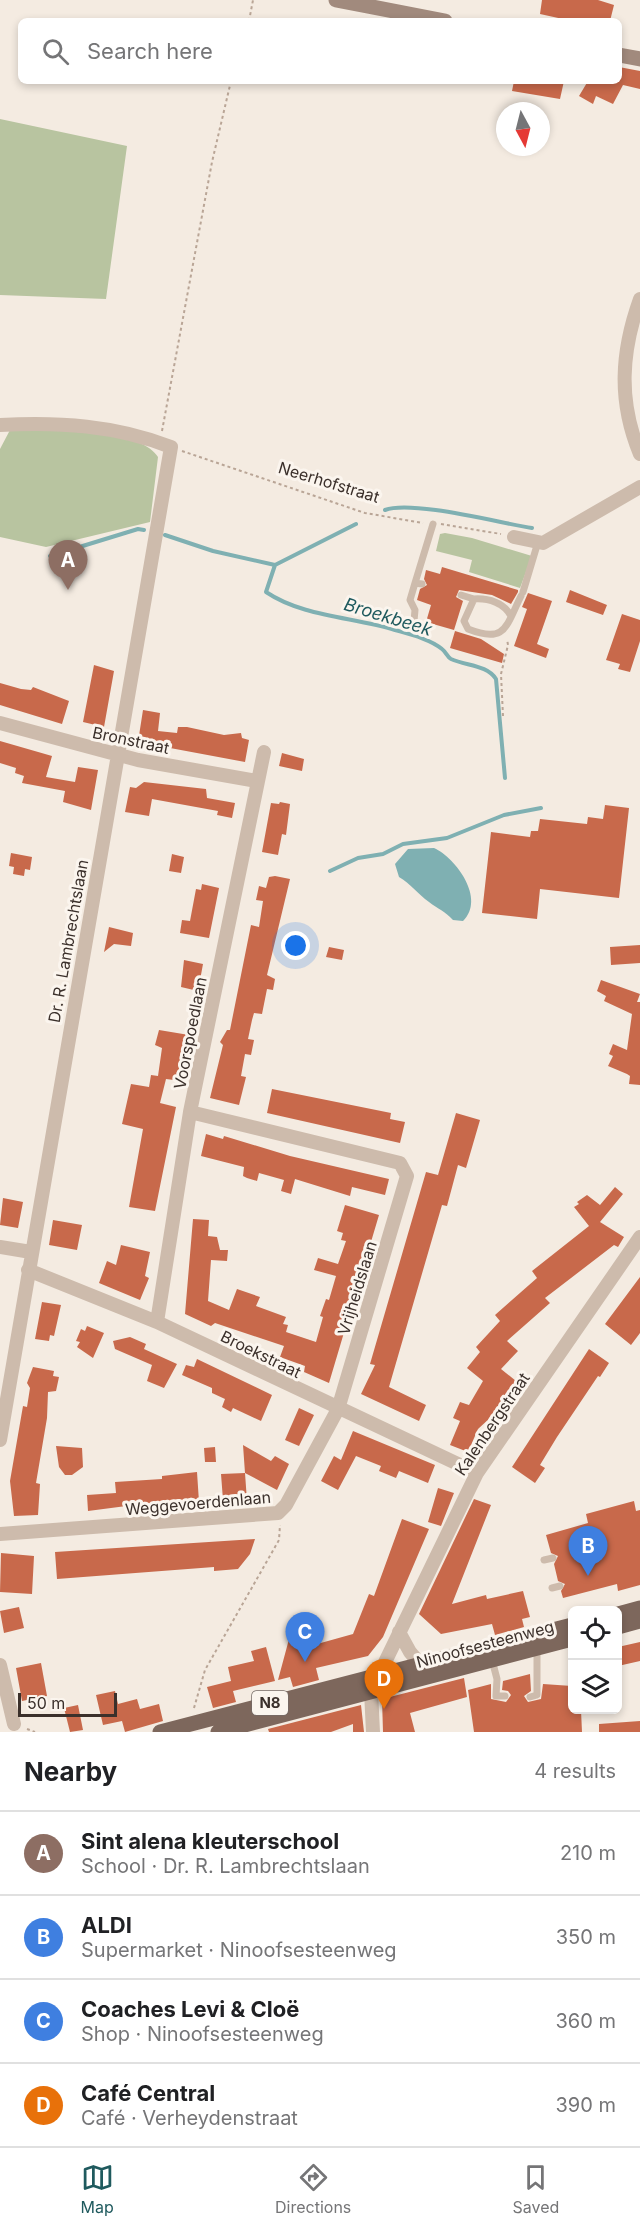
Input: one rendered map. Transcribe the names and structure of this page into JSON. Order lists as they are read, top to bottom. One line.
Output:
{"streets":{"main road":["Ninoofsesteenweg","N8"],"street":["Bronstraat","Dr. R. Lambrechtslaan","Voorspoedlaan","Vrijheidslaan","Broekstraat","Kalenbergstraat","Weggevoerdenlaan"],"path":["Neerhofstraat"]},"crossings":[["Neerhofstraat","Dr. R. Lambrechtslaan"],["Bronstraat","Dr. R. Lambrechtslaan"],["Bronstraat","Voorspoedlaan"],["Dr. R. Lambrechtslaan","Broekstraat"],["Voorspoedlaan","Vrijheidslaan"],["Voorspoedlaan","Broekstraat"],["Vrijheidslaan","Broekstraat"],["Vrijheidslaan","Weggevoerdenlaan"],["Broekstraat","Kalenbergstraat"],["Broekstraat","Weggevoerdenlaan"],["Kalenbergstraat","Ninoofsesteenweg"]],"water":["Broekbeek"],"scale_bar":"50 m","north":"bottom","page":{"search":"Search here","pins":["A","B","C","D"],"scale":"50 m","heading":["Nearby","4 results"],"list":[{"mark":"A","name":"Sint alena kleuterschool","note":"School · Dr. R. Lambrechtslaan","value":"210 m"},{"mark":"B","name":"ALDI","note":"Supermarket · Ninoofsesteenweg","value":"350 m"},{"mark":"C","name":"Coaches Levi & Cloë","note":"Shop · Ninoofsesteenweg","value":"360 m"},{"mark":"D","name":"Café Central","note":"Café · Verheydenstraat","value":"390 m"}],"nav":["Map","Directions","Saved"]}}
